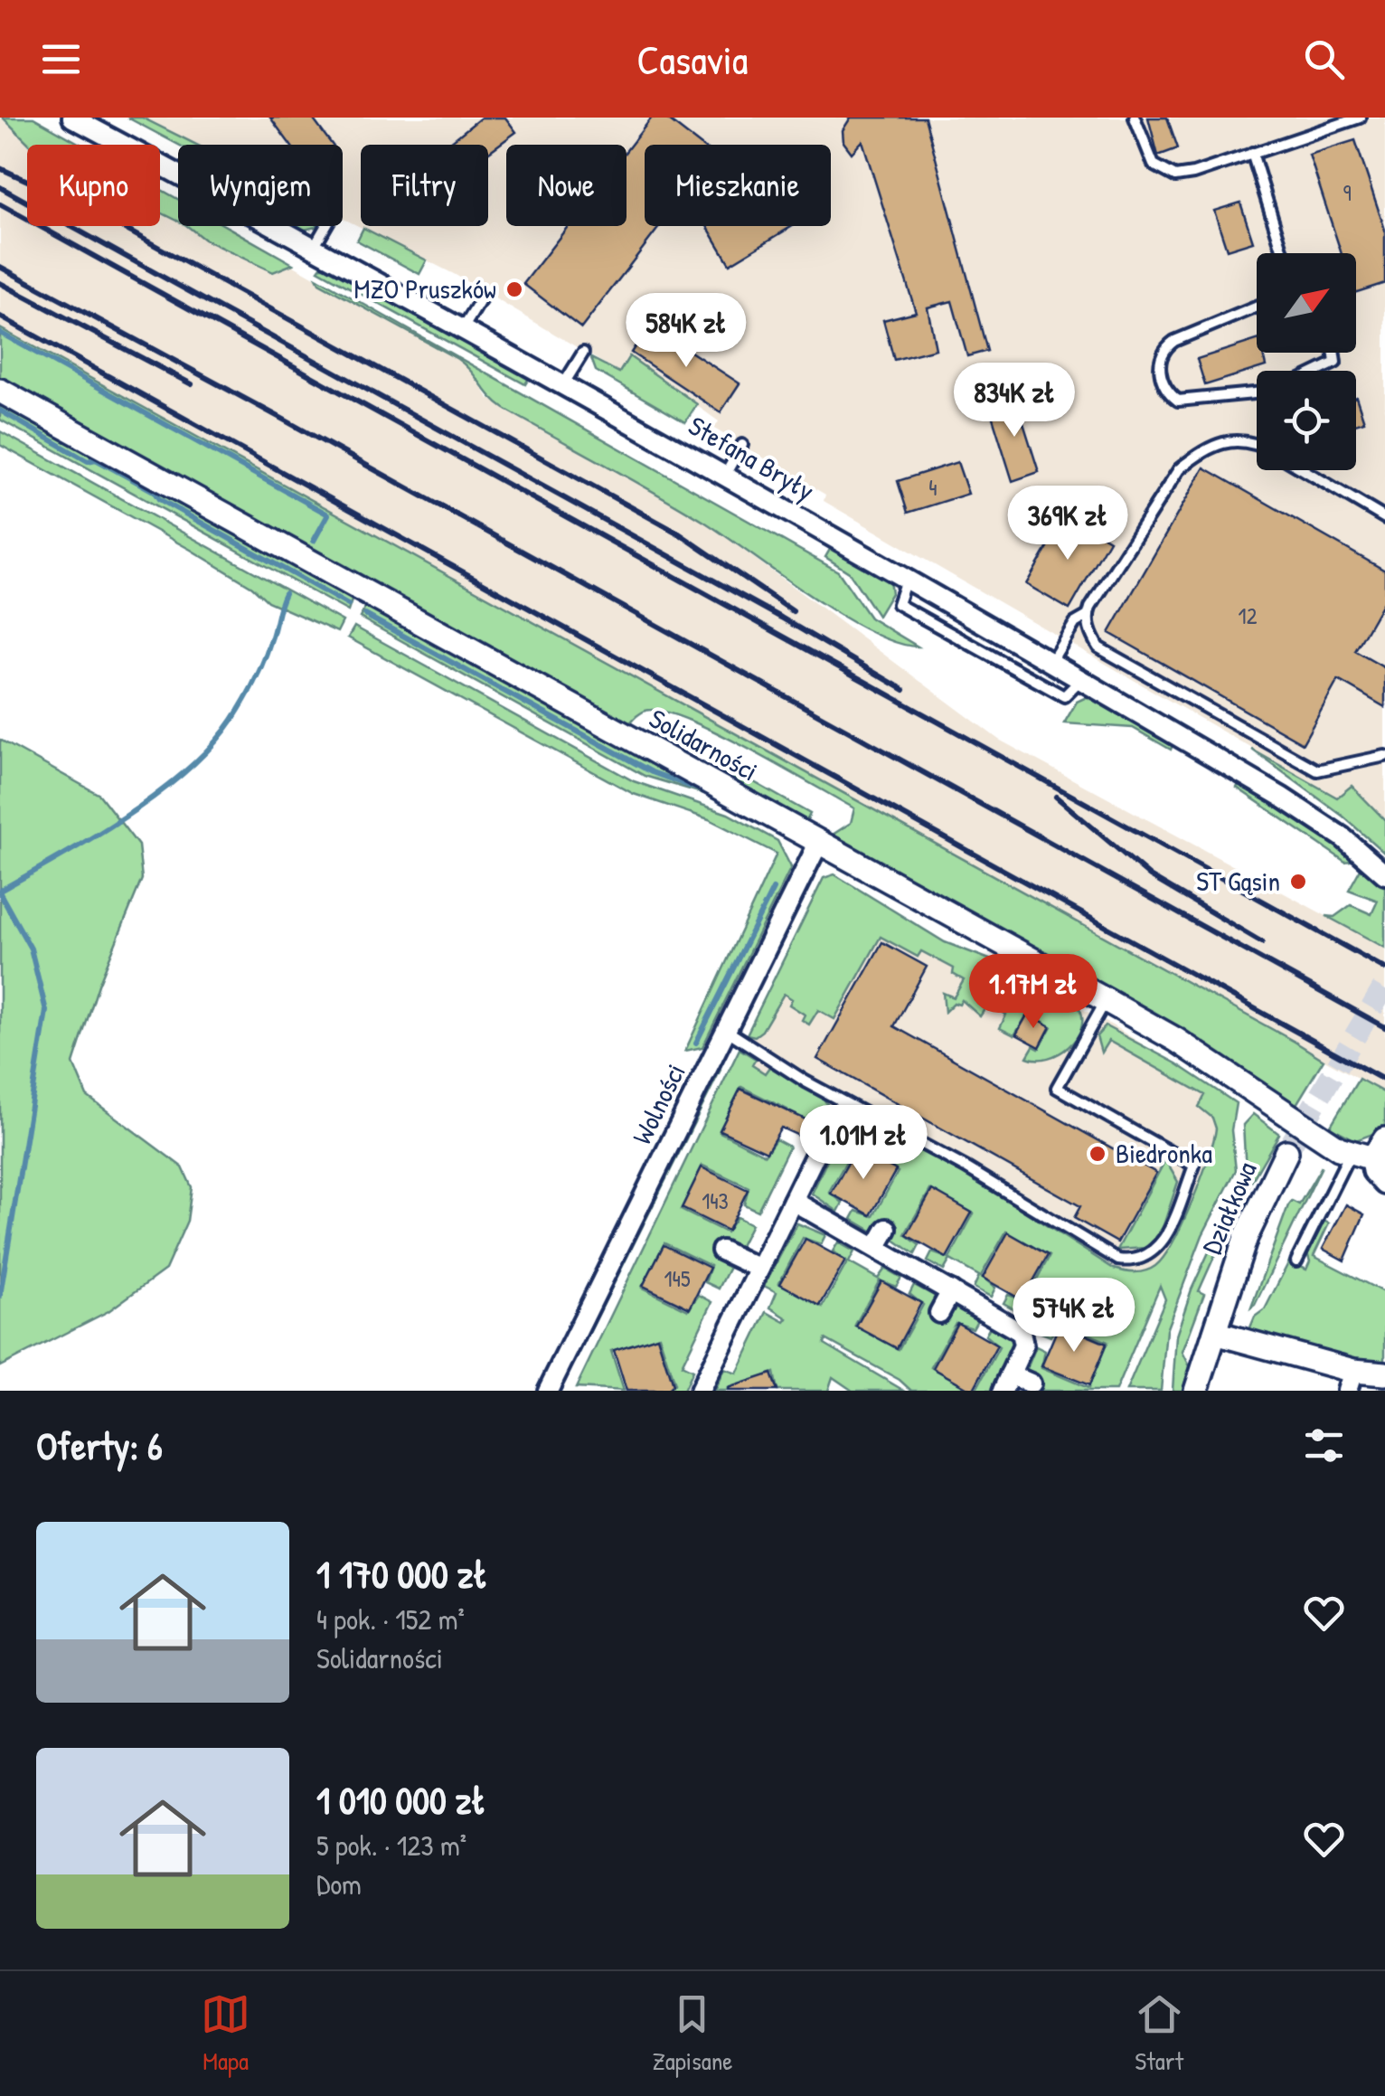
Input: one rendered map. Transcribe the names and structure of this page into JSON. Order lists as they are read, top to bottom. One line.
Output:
{"streets":{"street":["Stefana Bryły","Solidarności","Wolności","Działkowa"]},"crossings":[["Solidarności","Wolności"]],"places":["MZO Pruszków","ST Gąsin","Biedronka"],"house_numbers":["9","4","12","143","145"],"north":"top right","page":{"header":"Casavia","chip":["Kupno","Wynajem","Filtry","Nowe","Mieszkanie"],"price":["584K zł","834K zł","369K zł","1.17M zł","1.01M zł","574K zł"],"heading":"Oferty: 6","list":[{"name":"1 170 000 zł","note":"4 pok. · 152 m² · Solidarności"},{"name":"1 010 000 zł","note":"5 pok. · 123 m² · Dom"}],"tabs":["Mapa","Zapisane","Start"]}}
